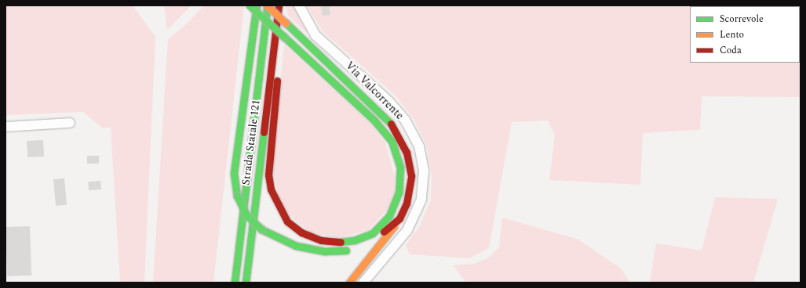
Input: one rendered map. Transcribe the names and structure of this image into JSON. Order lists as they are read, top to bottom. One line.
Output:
{"streets":{"main road":["Strada Statale 121"],"street":["Via Valcorrente"]},"legend":["Scorrevole","Lento","Coda"]}
